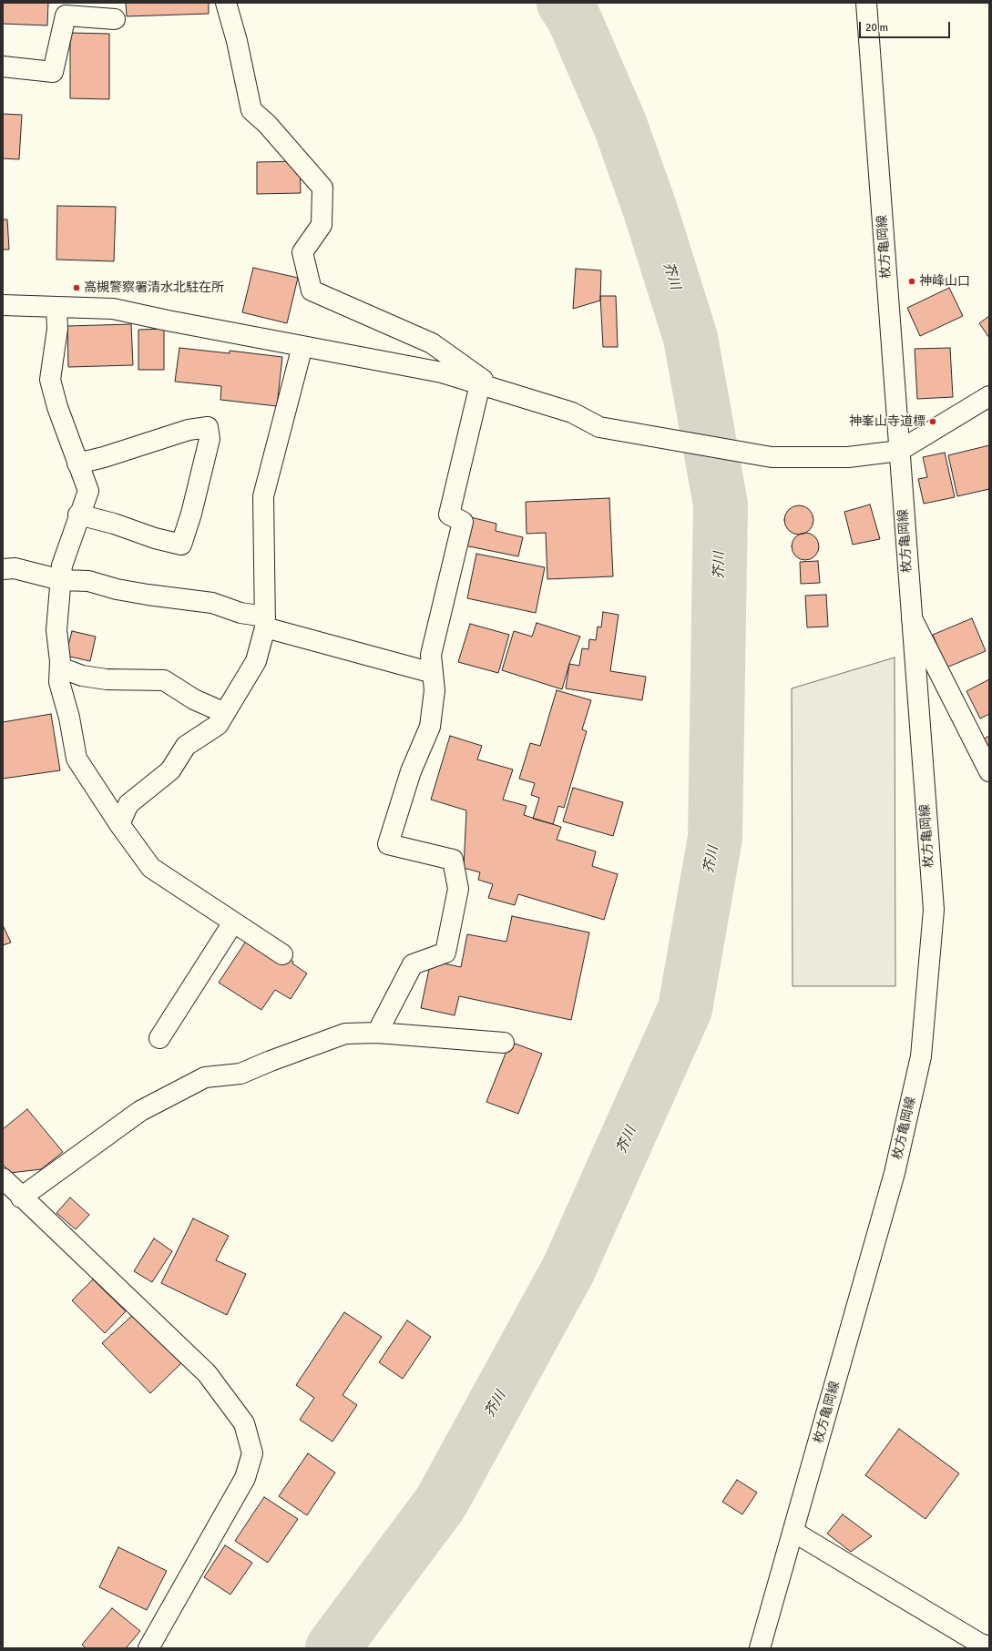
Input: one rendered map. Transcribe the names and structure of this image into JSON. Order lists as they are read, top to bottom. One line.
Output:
{"streets":{"street":["枚方亀岡線"]},"water":["芥川"],"places":["神峰山口","高槻警察署清水北駐在所","神峯山寺道標"],"scale_bar":"20 m"}
